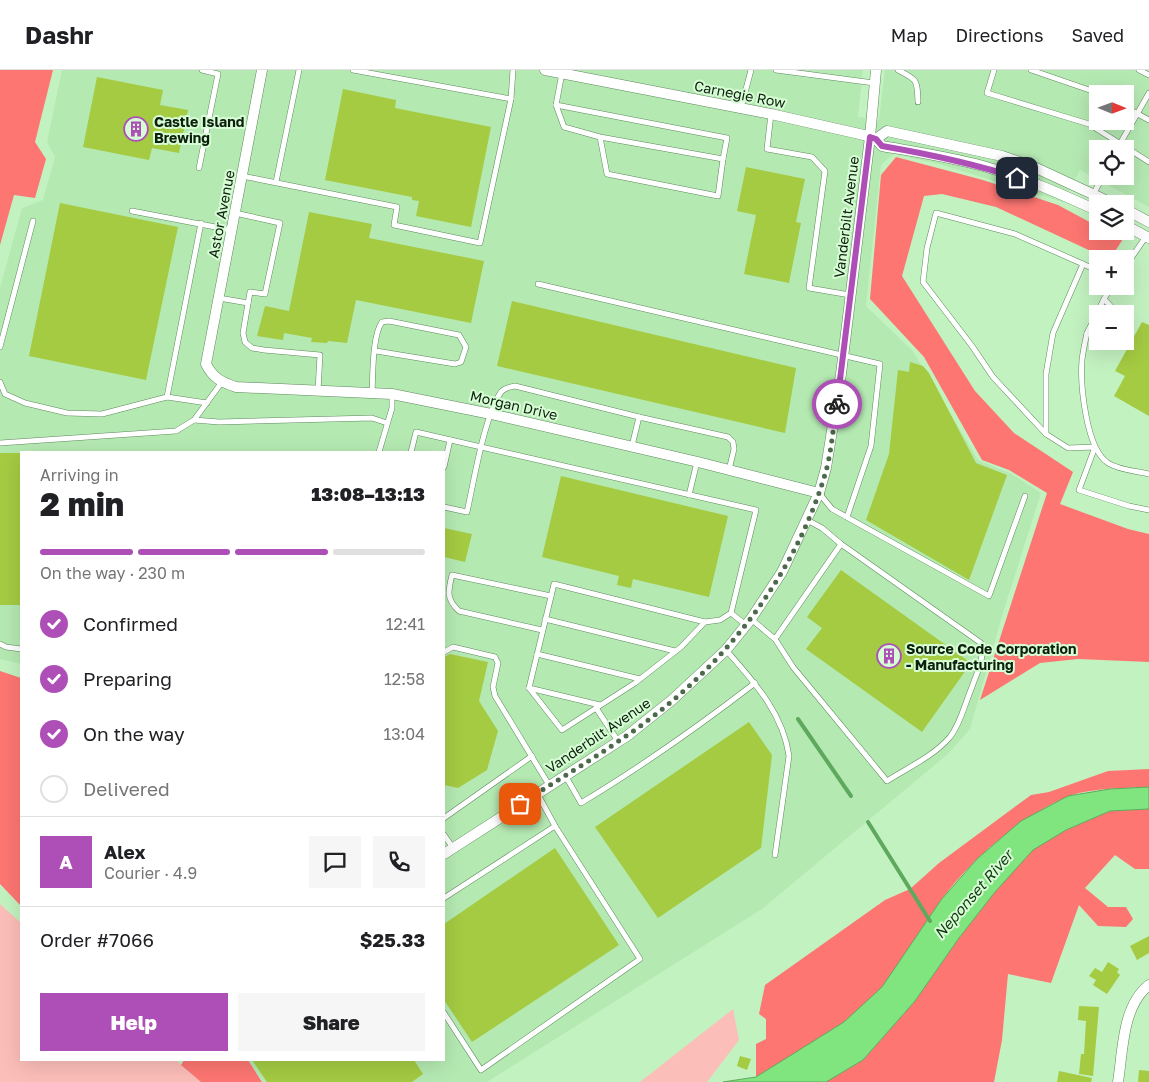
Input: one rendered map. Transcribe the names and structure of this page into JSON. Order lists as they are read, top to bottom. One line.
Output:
{"streets":{"street":["Carnegie Row","Astor Avenue","Vanderbilt Avenue","Morgan Drive"]},"crossings":[["Carnegie Row","Vanderbilt Avenue"],["Astor Avenue","Morgan Drive"],["Vanderbilt Avenue","Morgan Drive"]],"water":["Neponset River"],"places":{"building":["Castle Island Brewing","Source Code Corporation - Manufacturing"]},"north":"right","page":{"header":"Dashr","nav":["Map","Directions","Saved"],"map_buttons":["+","−"],"heading":["2 min","Arriving in","13:08–13:13"],"panel":["Alex","Courier · 4.9","Order #7066","$25.33"],"bar":"On the way · 230 m","list":[["Confirmed","12:41"],["Preparing","12:58"],["On the way","13:04"],"Delivered"],"round":"A","buttons":["Help","Share"]}}
